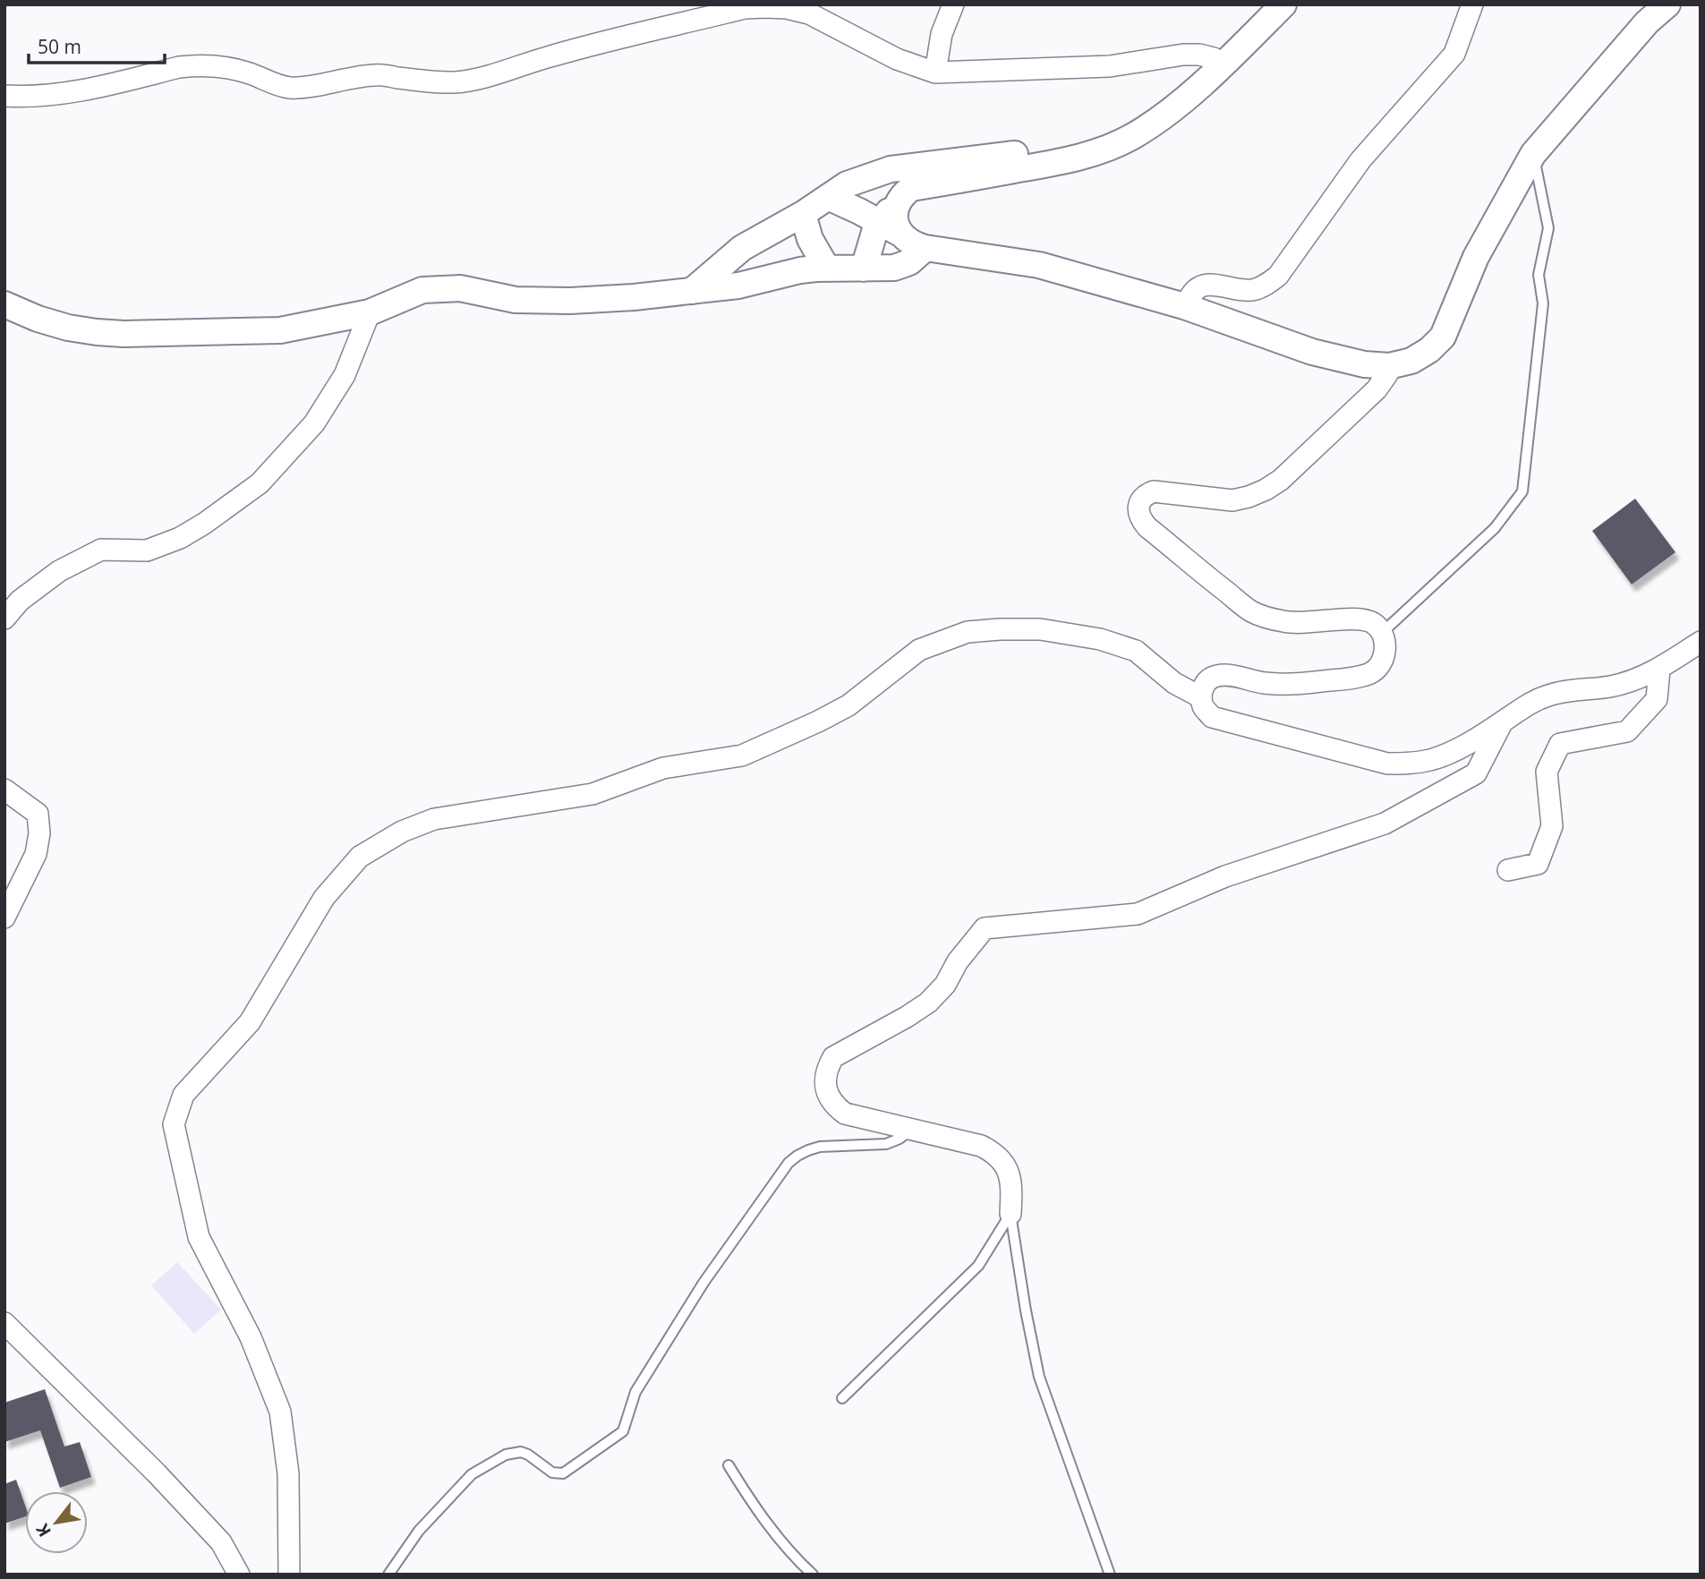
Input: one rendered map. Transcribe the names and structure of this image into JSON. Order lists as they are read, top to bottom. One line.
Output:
{"scale_bar":"50 m","north":"bottom left"}
